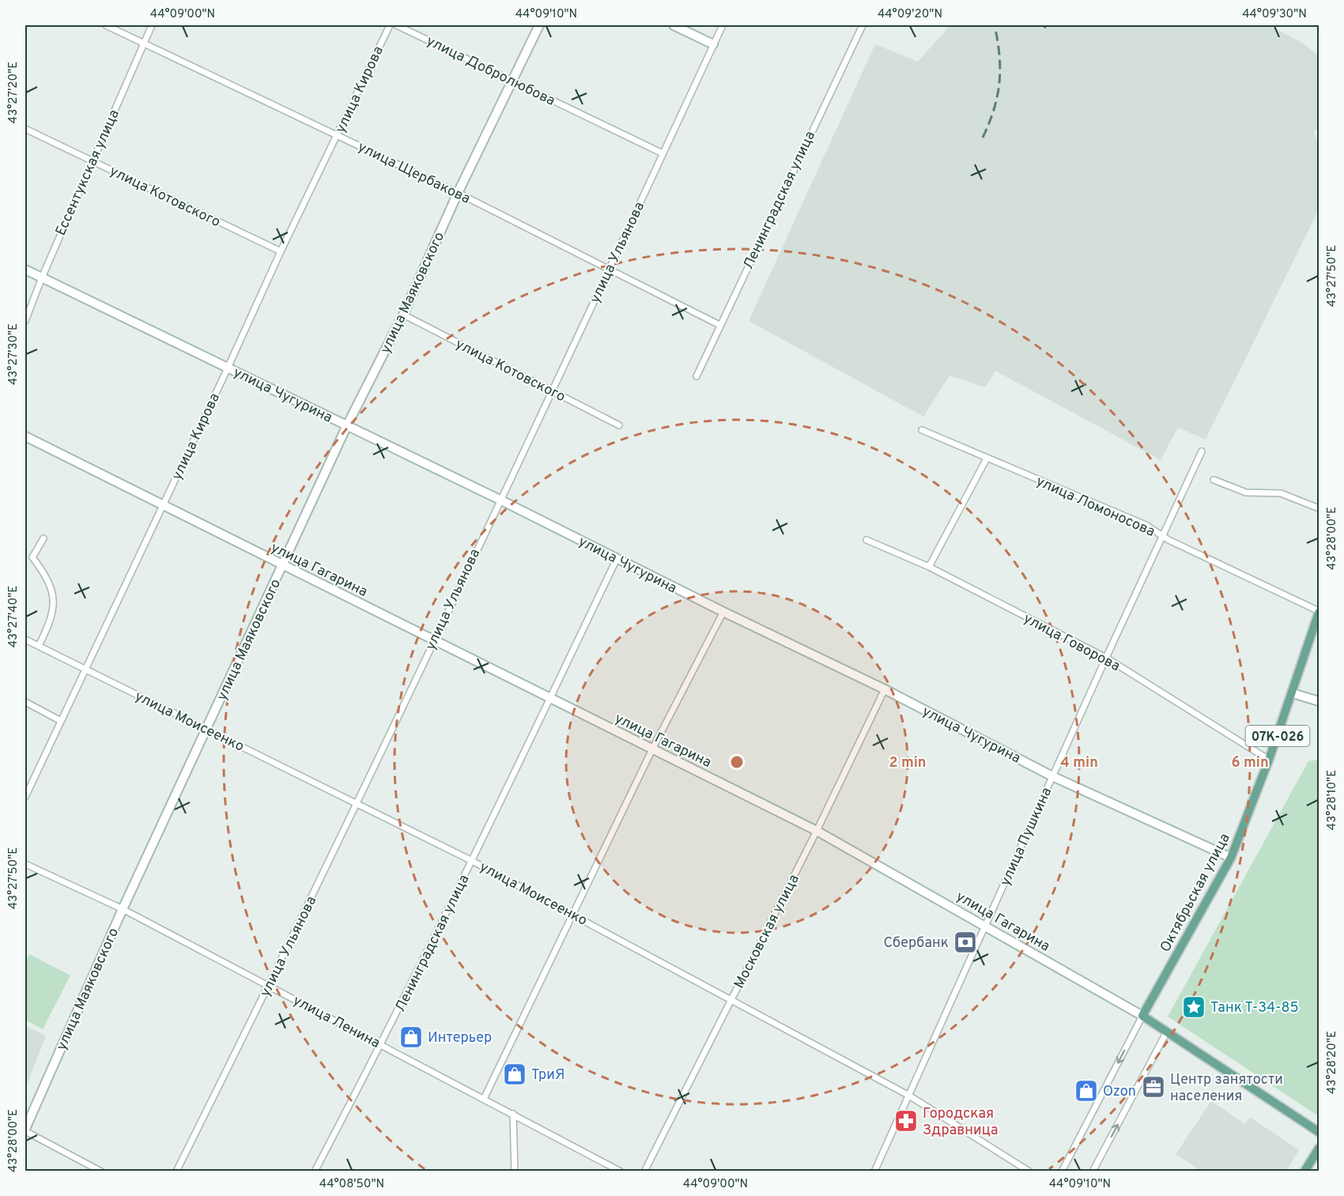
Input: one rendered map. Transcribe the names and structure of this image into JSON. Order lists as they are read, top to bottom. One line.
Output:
{"streets":{"main road":["улица Гагарина","07К-026","Октябрьская улица"],"street":["улица Добролюбова","улица Кирова","Ессентукская улица","улица Щербакова","улица Котовского","Ленинградская улица","улица Ульянова","улица Маяковского","улица Чугурина","улица Ломоносова","улица Говорова","улица Моисеенко","улица Пушкина","Московская улица","улица Ленина"]},"crossings":[["улица Добролюбова","улица Ульянова"],["улица Добролюбова","улица Маяковского"],["улица Кирова","улица Щербакова"],["улица Кирова","улица Котовского"],["улица Кирова","улица Чугурина"],["улица Кирова","улица Гагарина"],["улица Кирова","улица Моисеенко"],["Ессентукская улица","улица Щербакова"],["Ессентукская улица","улица Котовского"],["Ессентукская улица","улица Чугурина"],["улица Щербакова","Ленинградская улица"],["улица Щербакова","улица Ульянова"],["улица Щербакова","улица Маяковского"],["улица Котовского","улица Ульянова"],["улица Котовского","улица Маяковского"],["Ленинградская улица","улица Чугурина"],["Ленинградская улица","улица Гагарина"],["Ленинградская улица","улица Моисеенко"],["Ленинградская улица","улица Ленина"],["улица Ульянова","улица Чугурина"],["улица Ульянова","улица Гагарина"],["улица Ульянова","улица Моисеенко"],["улица Ульянова","улица Ленина"],["улица Маяковского","улица Чугурина"],["улица Маяковского","улица Гагарина"],["улица Маяковского","улица Моисеенко"],["улица Маяковского","улица Ленина"],["улица Чугурина","улица Пушкина"],["улица Чугурина","Октябрьская улица"],["улица Чугурина","Московская улица"],["улица Ломоносова","улица Пушкина"],["улица Ломоносова","Октябрьская улица"],["улица Гагарина","улица Пушкина"],["улица Гагарина","Октябрьская улица"],["улица Гагарина","Московская улица"],["улица Говорова","улица Пушкина"],["улица Говорова","Октябрьская улица"],["улица Моисеенко","улица Пушкина"],["улица Моисеенко","Московская улица"]],"places":{"bank":["Сбербанк"],"place":["Танк Т-34-85"],"shop":["Интерьер","ТриЯ","Ozon"],"office":["Центр занятости населения"],"pharmacy":["Городская Здравница"]},"coordinates":["44°09'00\"N","44°09'10\"N","44°09'20\"N","44°09'30\"N","43°27'20\"E","43°27'50\"E","43°27'30\"E","43°28'00\"E","43°27'40\"E","43°28'10\"E","43°28'20\"E","44°08'50\"N"],"rings":["2 min","4 min","6 min"]}
